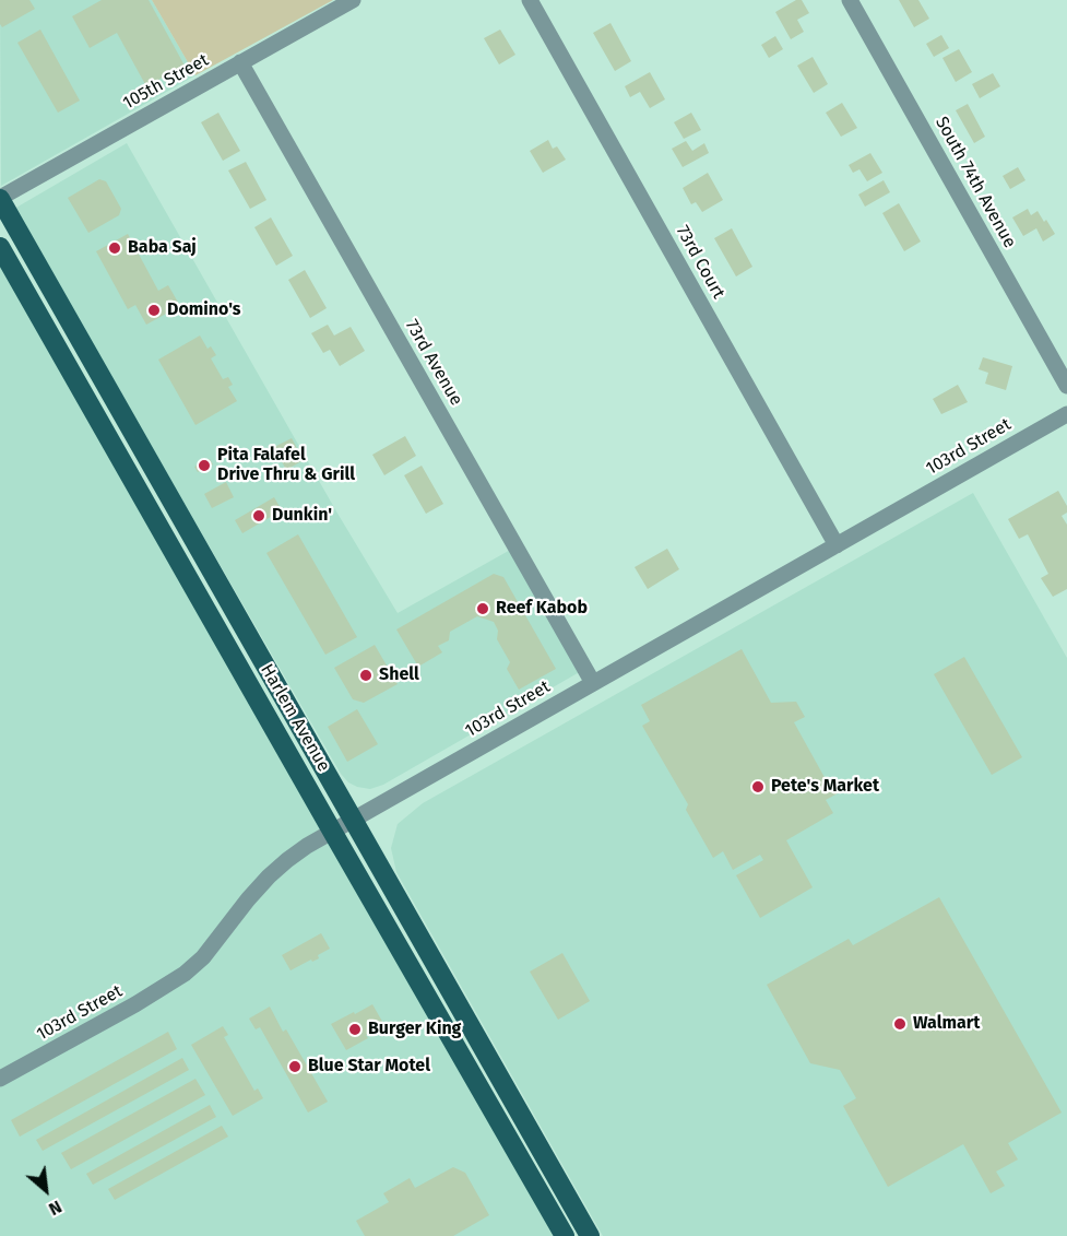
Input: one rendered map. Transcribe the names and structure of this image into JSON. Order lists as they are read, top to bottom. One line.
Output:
{"streets":{"main road":["Harlem Avenue"],"street":["105th Street","South 74th Avenue","73rd Court","73rd Avenue","103rd Street"]},"crossings":[["105th Street","73rd Avenue"],["105th Street","Harlem Avenue"],["73rd Court","103rd Street"],["73rd Avenue","103rd Street"],["103rd Street","Harlem Avenue"]],"places":["Baba Saj","Domino's","Pita Falafel Drive Thru & Grill","Dunkin'","Reef Kabob","Shell","Pete's Market","Walmart","Burger King","Blue Star Motel"],"north":"bottom right"}
